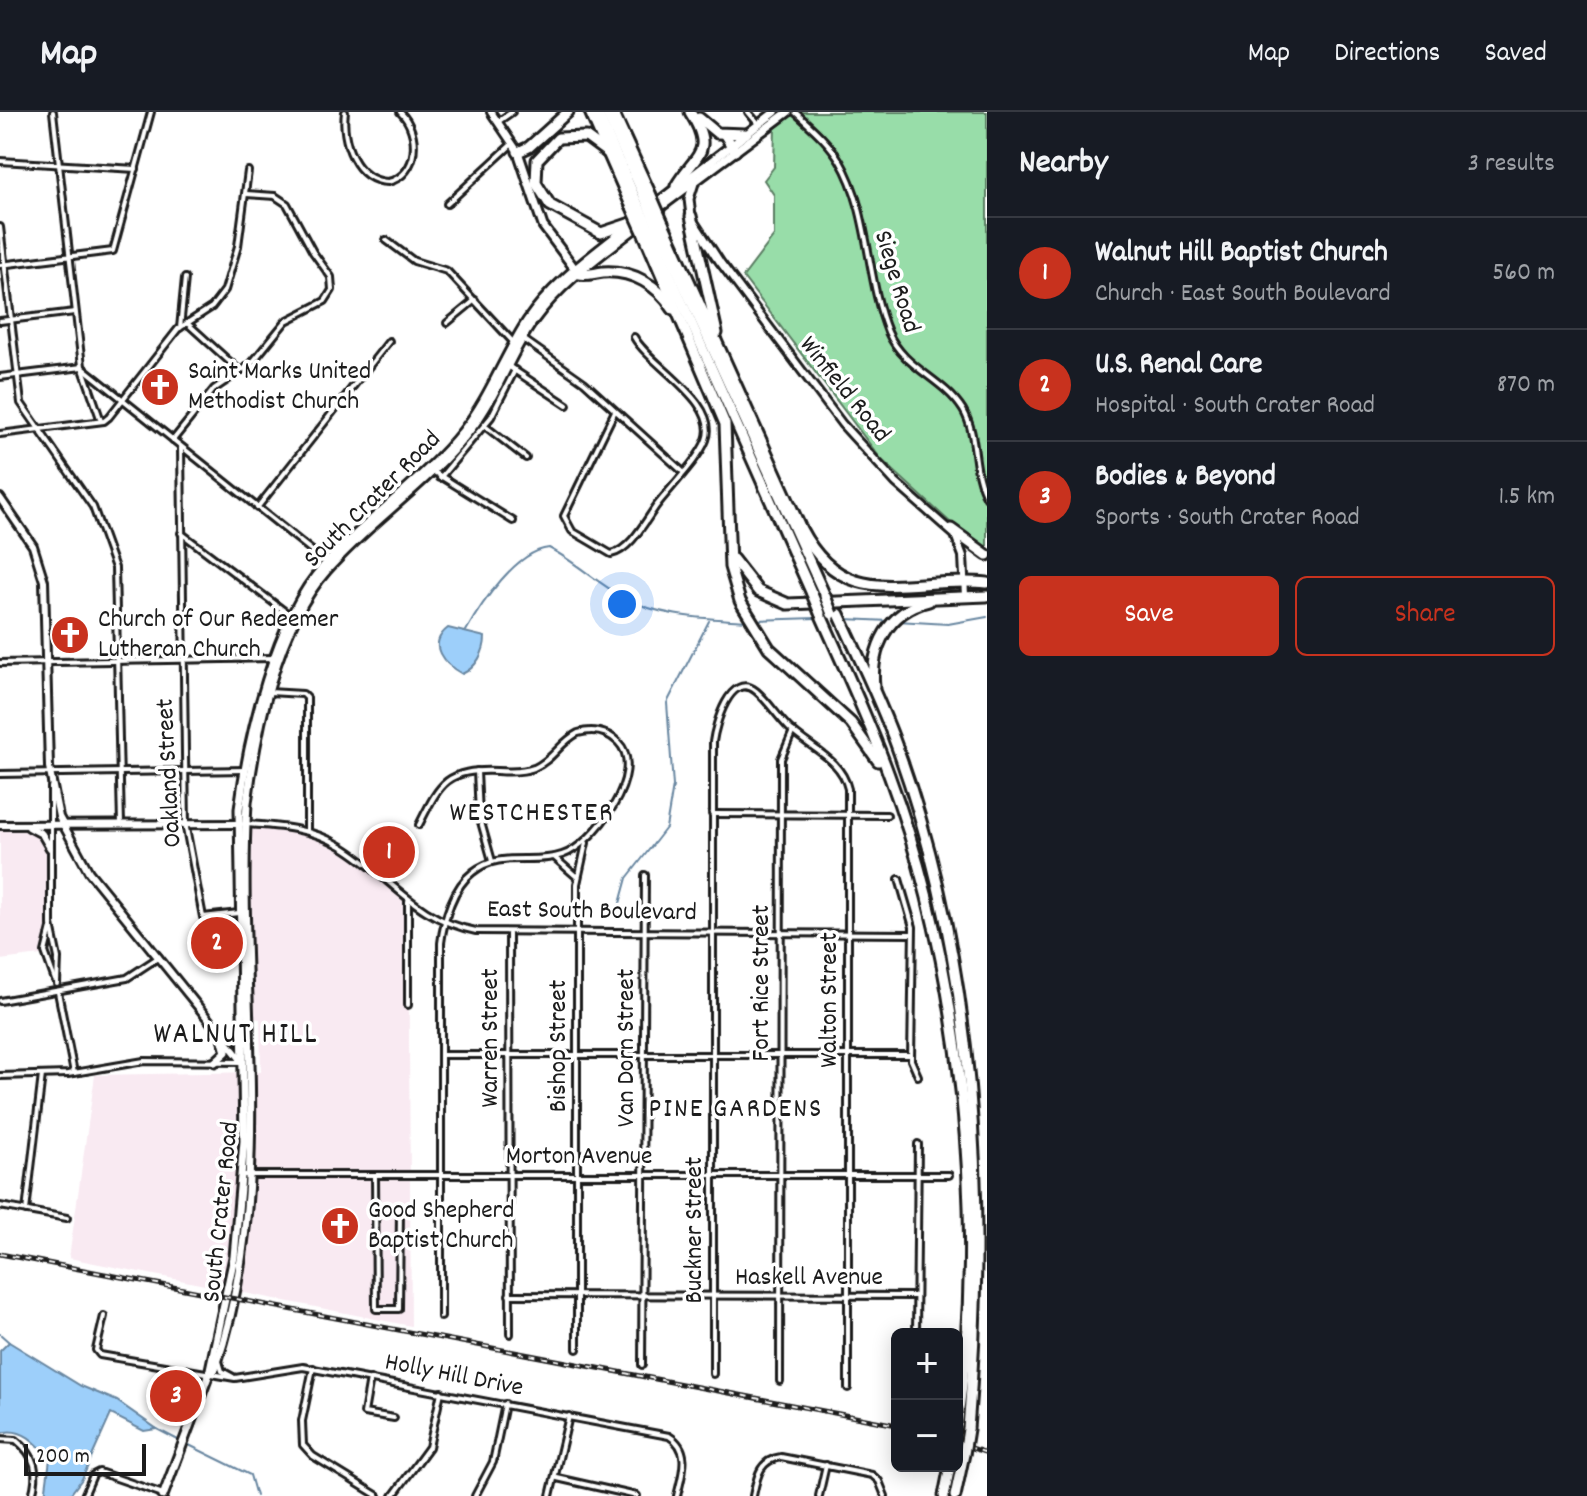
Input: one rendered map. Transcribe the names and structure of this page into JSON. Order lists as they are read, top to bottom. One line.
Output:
{"streets":{"main road":["Winfield Road","South Crater Road","East South Boulevard"],"street":["Siege Road","Oakland Street","Fort Rice Street","Walton Street","Warren Street","Bishop Street","Van Dorn Street","Morton Avenue","Buckner Street","Haskell Avenue","Holly Hill Drive"]},"crossings":[["South Crater Road","Oakland Street"],["South Crater Road","East South Boulevard"],["South Crater Road","Morton Avenue"],["South Crater Road","Holly Hill Drive"],["Oakland Street","East South Boulevard"],["East South Boulevard","Fort Rice Street"],["East South Boulevard","Walton Street"],["East South Boulevard","Warren Street"],["East South Boulevard","Bishop Street"],["East South Boulevard","Van Dorn Street"],["East South Boulevard","Buckner Street"],["Fort Rice Street","Walton Street"],["Fort Rice Street","Morton Avenue"],["Fort Rice Street","Buckner Street"],["Fort Rice Street","Haskell Avenue"],["Walton Street","Morton Avenue"],["Walton Street","Buckner Street"],["Walton Street","Haskell Avenue"],["Warren Street","Morton Avenue"],["Warren Street","Haskell Avenue"],["Bishop Street","Morton Avenue"],["Bishop Street","Haskell Avenue"],["Van Dorn Street","Morton Avenue"],["Van Dorn Street","Haskell Avenue"],["Morton Avenue","Buckner Street"],["Buckner Street","Haskell Avenue"]],"districts":["WESTCHESTER","WALNUT HILL","PINE GARDENS"],"places":{"church":["Saint Marks United Methodist Church","Church of Our Redeemer Lutheran Church","Good Shepherd Baptist Church"]},"scale_bar":"200 m","page":{"header":"Map","nav":["Map","Directions","Saved"],"heading":["Nearby","3 results"],"list":[{"mark":"1","name":"Walnut Hill Baptist Church","note":"Church · East South Boulevard","value":"560 m"},{"mark":"2","name":"U.S. Renal Care","note":"Hospital · South Crater Road","value":"870 m"},{"mark":"3","name":"Bodies & Beyond","note":"Sports · South Crater Road","value":"1.5 km"}],"buttons":["Save","Share"],"pins":["1","2","3"],"map_buttons":["+","−"],"scale":"200 m"}}
